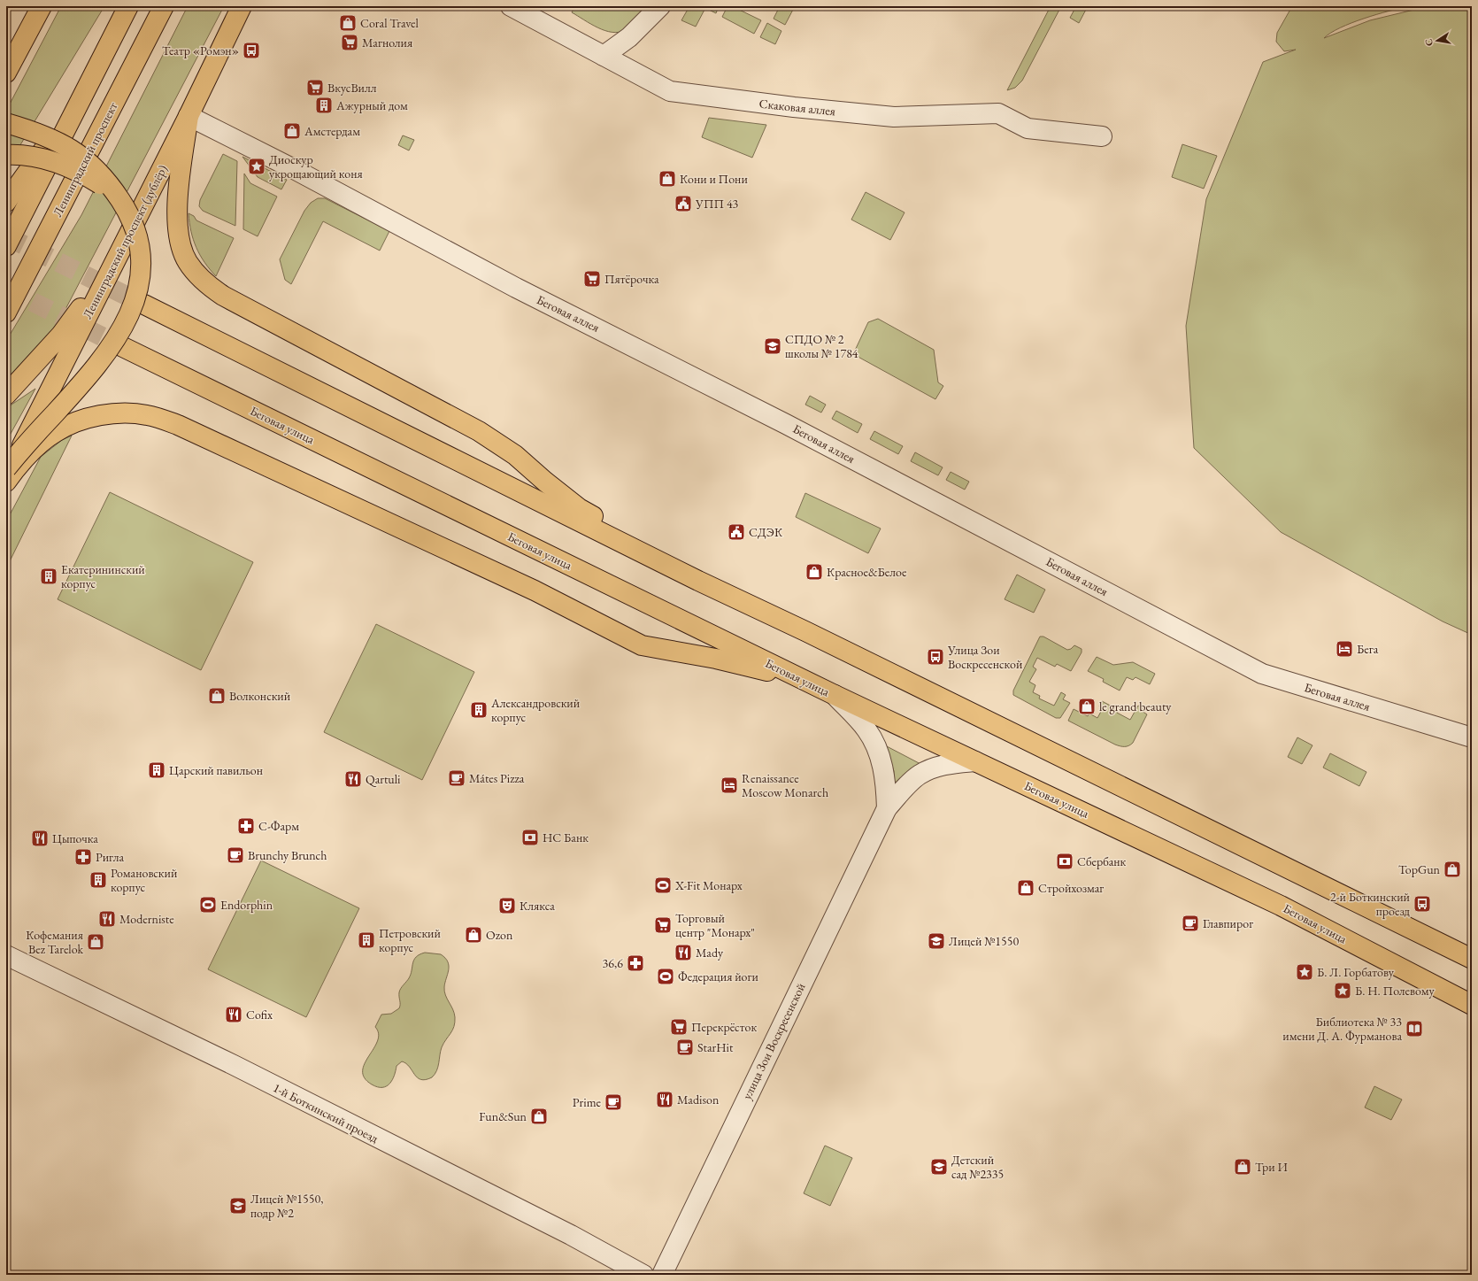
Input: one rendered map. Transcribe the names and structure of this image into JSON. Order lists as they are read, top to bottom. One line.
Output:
{"streets":{"main road":["Ленинградский проспект","Ленинградский проспект (дублёр)","Беговая улица"],"street":["Скаковая аллея","Беговая аллея","улица Зои Воскресенской","1-й Боткинский проезд"]},"crossings":[["Ленинградский проспект (дублёр)","Беговая аллея"],["Беговая улица","улица Зои Воскресенской"]],"places":{"shop":["Coral Travel","Амстердам","Кони и Пони","Красное&Белое","Волконский","le grand beauty","TopGun","Стройхозмаг","Ozon","Кофемания Bez Tarelok","Fun&Sun","Три И"],"supermarket":["Магнолия","ВкусВилл","Пятёрочка","Торговый центр \"Монарх\"","Перекрёсток"],"bus stop":["Театр «Ромэн»","Улица Зои Воскресенской","2-й Боткинский проезд"],"building":["Ажурный дом","Екатерининский корпус","Александровский корпус","Царский павильон","Романовский корпус","Петровский корпус"],"place":["Диоскур укрощающий коня","Б. Л. Горбатову","Б. Н. Полевому"],"public building":["УПП 43","СДЭК"],"school or university":["СПДО № 2 школы № 1784","Лицей №1550","Детский сад №2335","Лицей №1550, подр №2"],"hotel":["Бега","Renaissance Moscow Monarch"],"cafe":["Mátes Pizza","Brunchy Brunch","Главпирог","StarHit","Prime"],"restaurant":["Qartuli","Цыпочка","Moderniste","Mady","Cofix","Madison"],"pharmacy":["С-Фарм","Ригла","36,6"],"bank":["НС Банк","Сбербанк"],"sports":["X-Fit Монарх","Endorphin","Федерация йоги"],"theatre":["Клякса"],"library":["Библиотека № 33 имени Д. А. Фурманова"]},"north":"left"}
